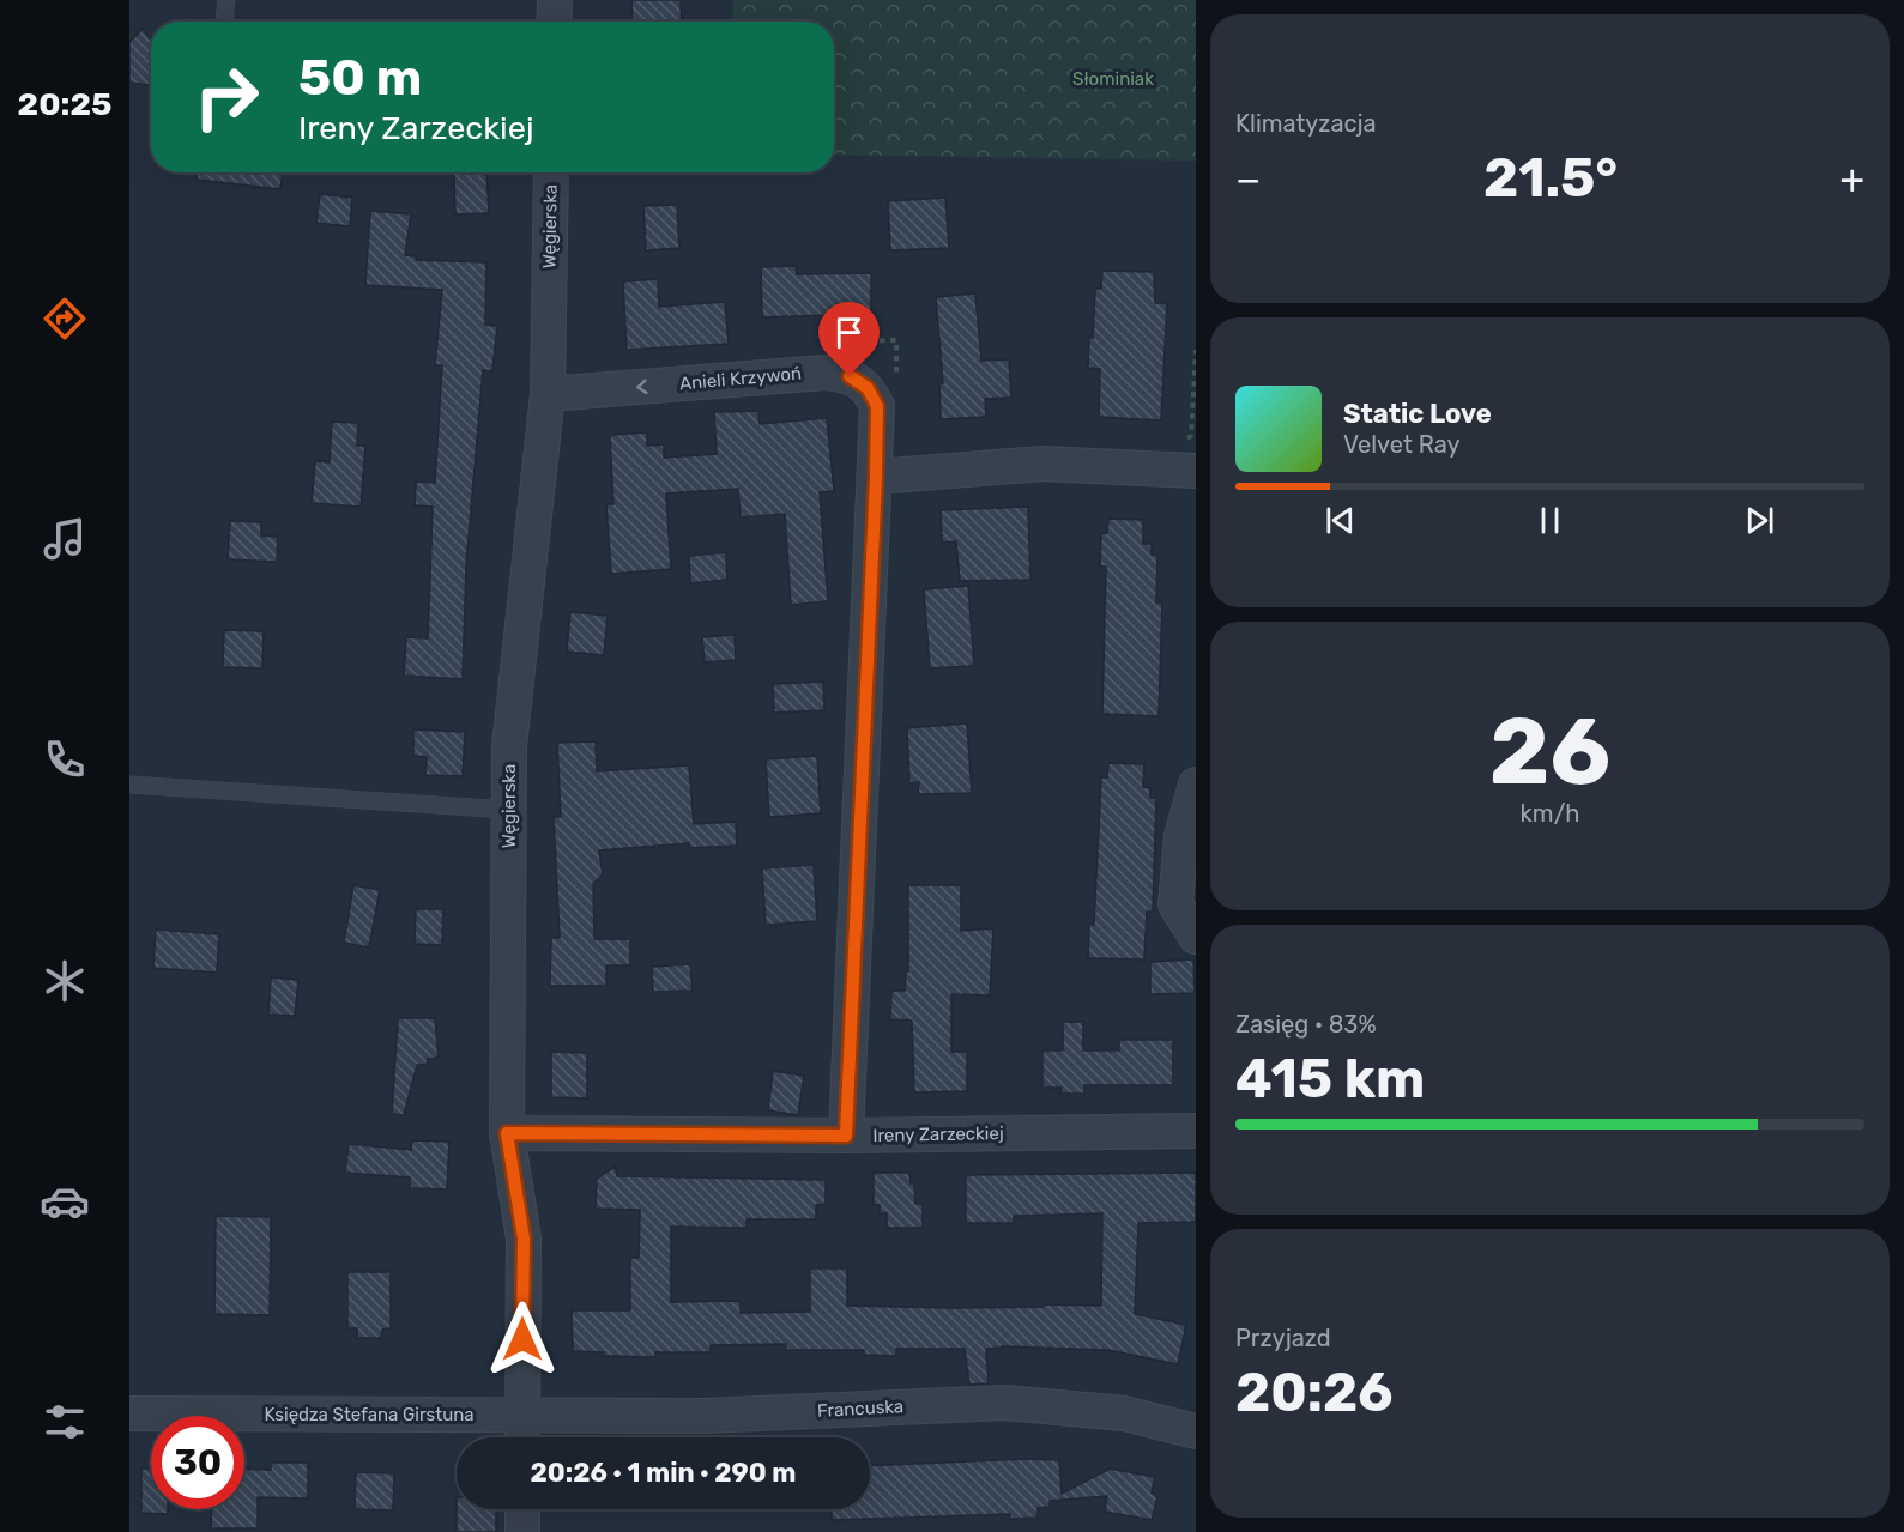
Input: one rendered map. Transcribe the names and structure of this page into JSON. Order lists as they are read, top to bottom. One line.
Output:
{"streets":{"street":["Węgierska","Anieli Krzywoń","Ireny Zarzeckiej","Francuska","Księdza Stefana Girstuna"]},"crossings":[["Węgierska","Anieli Krzywoń"],["Węgierska","Ireny Zarzeckiej"],["Węgierska","Francuska"],["Węgierska","Księdza Stefana Girstuna"],["Anieli Krzywoń","Ireny Zarzeckiej"],["Francuska","Księdza Stefana Girstuna"]],"parks":["Słominiak"],"page":{"tabs":"20:25","tile":["Klimatyzacja",["26","km/h"],["Zasięg · 83%","415 km"],["Przyjazd","20:26"]],"turn":["50 m","Ireny Zarzeckiej"],"heat":["−","21.5°","+"],"song":["Static Love","Velvet Ray"],"limit":"30","trip":"20:26 · 1 min · 290 m"}}
